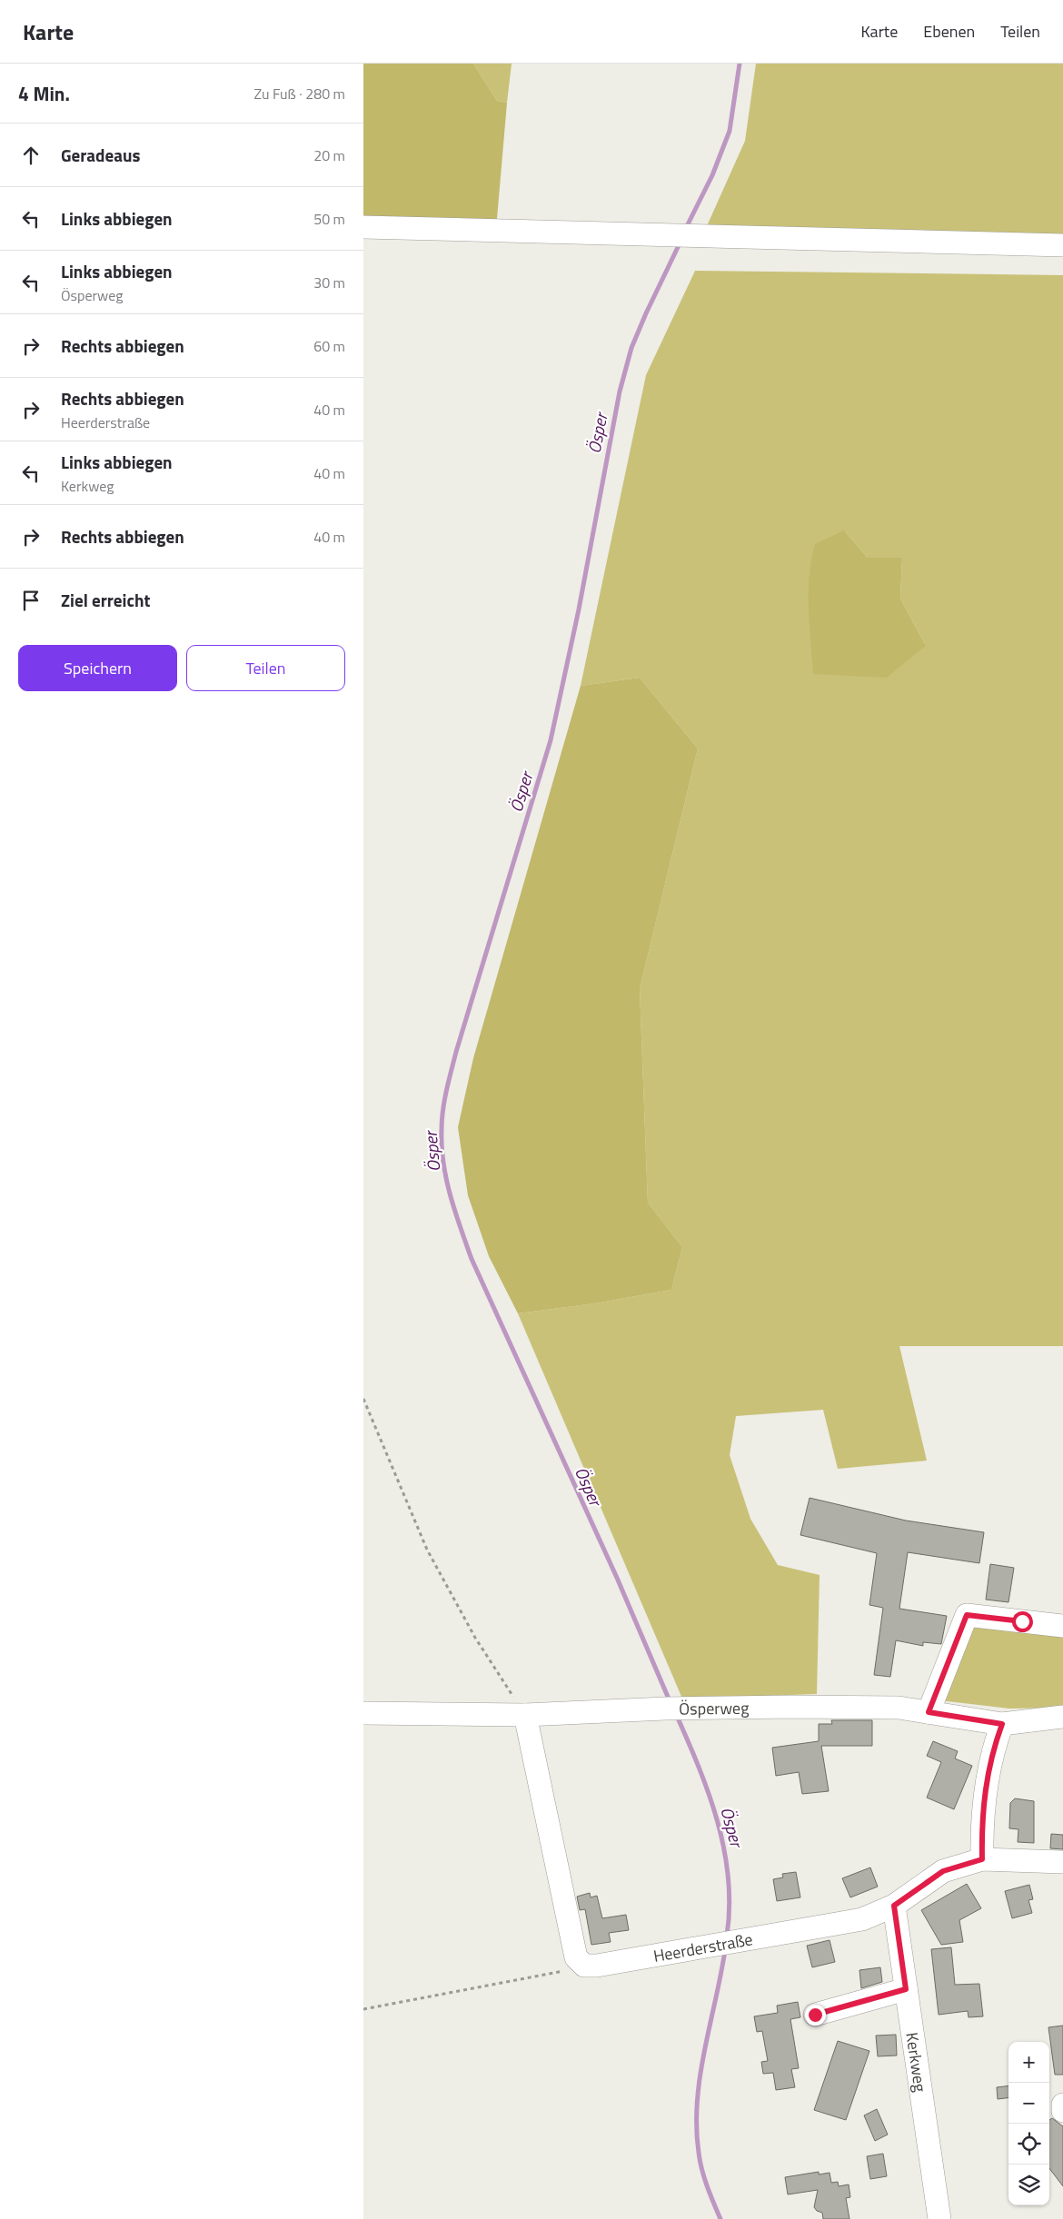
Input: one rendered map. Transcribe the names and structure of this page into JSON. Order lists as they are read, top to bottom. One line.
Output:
{"streets":{"street":["Ösperweg","Heerderstraße","Kerkweg"]},"crossings":[["Heerderstraße","Kerkweg"]],"water":["Ösper"],"page":{"header":"Karte","nav":["Karte","Ebenen","Teilen"],"heading":["4 Min.","Zu Fuß · 280 m"],"list":[["Geradeaus","20 m"],["Links abbiegen","50 m"],["Links abbiegen","Ösperweg","30 m"],["Rechts abbiegen","60 m"],["Rechts abbiegen","Heerderstraße","40 m"],["Links abbiegen","Kerkweg","40 m"],["Rechts abbiegen","40 m"],"Ziel erreicht"],"buttons":["Speichern","Teilen"],"map_buttons":["+","−"]}}
